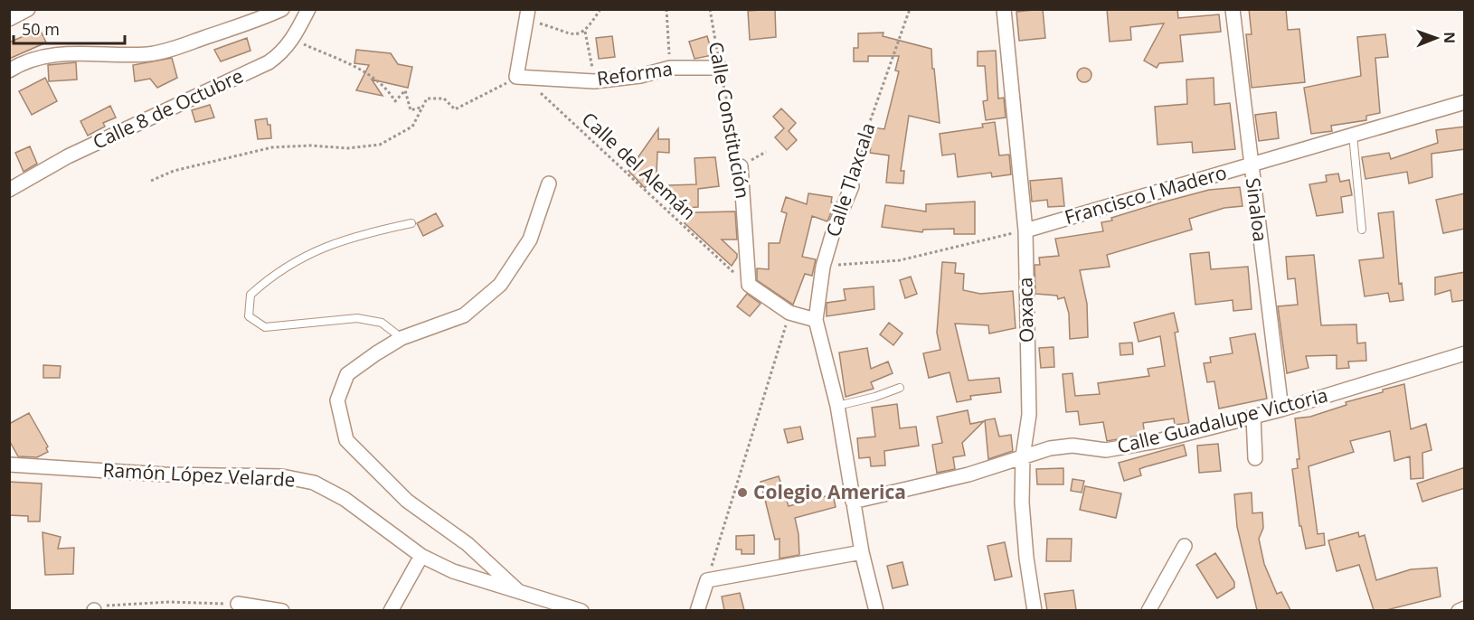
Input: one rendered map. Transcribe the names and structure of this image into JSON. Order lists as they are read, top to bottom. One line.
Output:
{"streets":{"street":["Reforma","Calle 8 de Octubre","Calle Constitución","Calle Tlaxcala","Francisco I Madero","Sinaloa","Oaxaca","Calle Guadalupe Victoria","Ramón López Velarde"],"path":["Calle del Alemán"]},"crossings":[["Reforma","Calle Constitución"],["Reforma","Calle del Alemán"],["Calle Constitución","Calle Tlaxcala"],["Calle Tlaxcala","Calle Guadalupe Victoria"],["Francisco I Madero","Sinaloa"],["Francisco I Madero","Oaxaca"],["Sinaloa","Calle Guadalupe Victoria"],["Oaxaca","Calle Guadalupe Victoria"]],"places":["Colegio America"],"scale_bar":"50 m","north":"right"}
